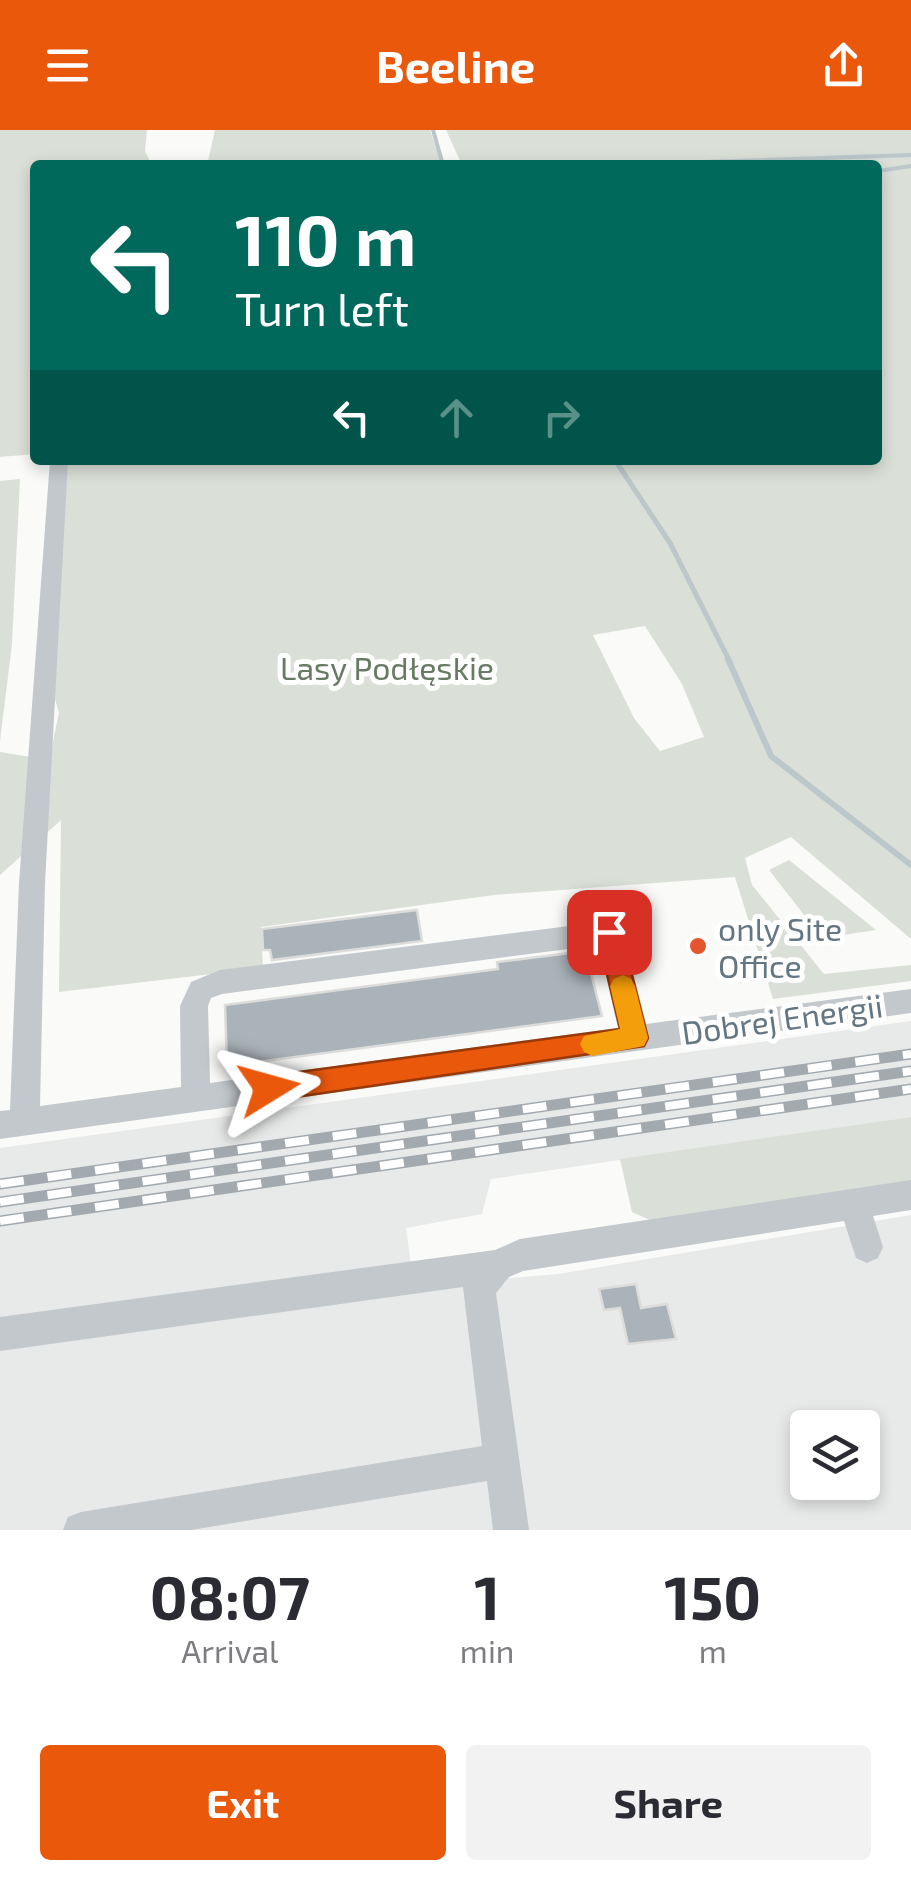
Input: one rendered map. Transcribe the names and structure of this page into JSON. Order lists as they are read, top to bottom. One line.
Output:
{"streets":{"street":["Dobrej Energii"]},"parks":["Lasy Podłęskie"],"places":["only Site Office"],"page":{"header":"Beeline","turn":["110 m","Turn left"],"eta":["08:07","Arrival","1","min","150","m"],"buttons":["Exit","Share"]}}
